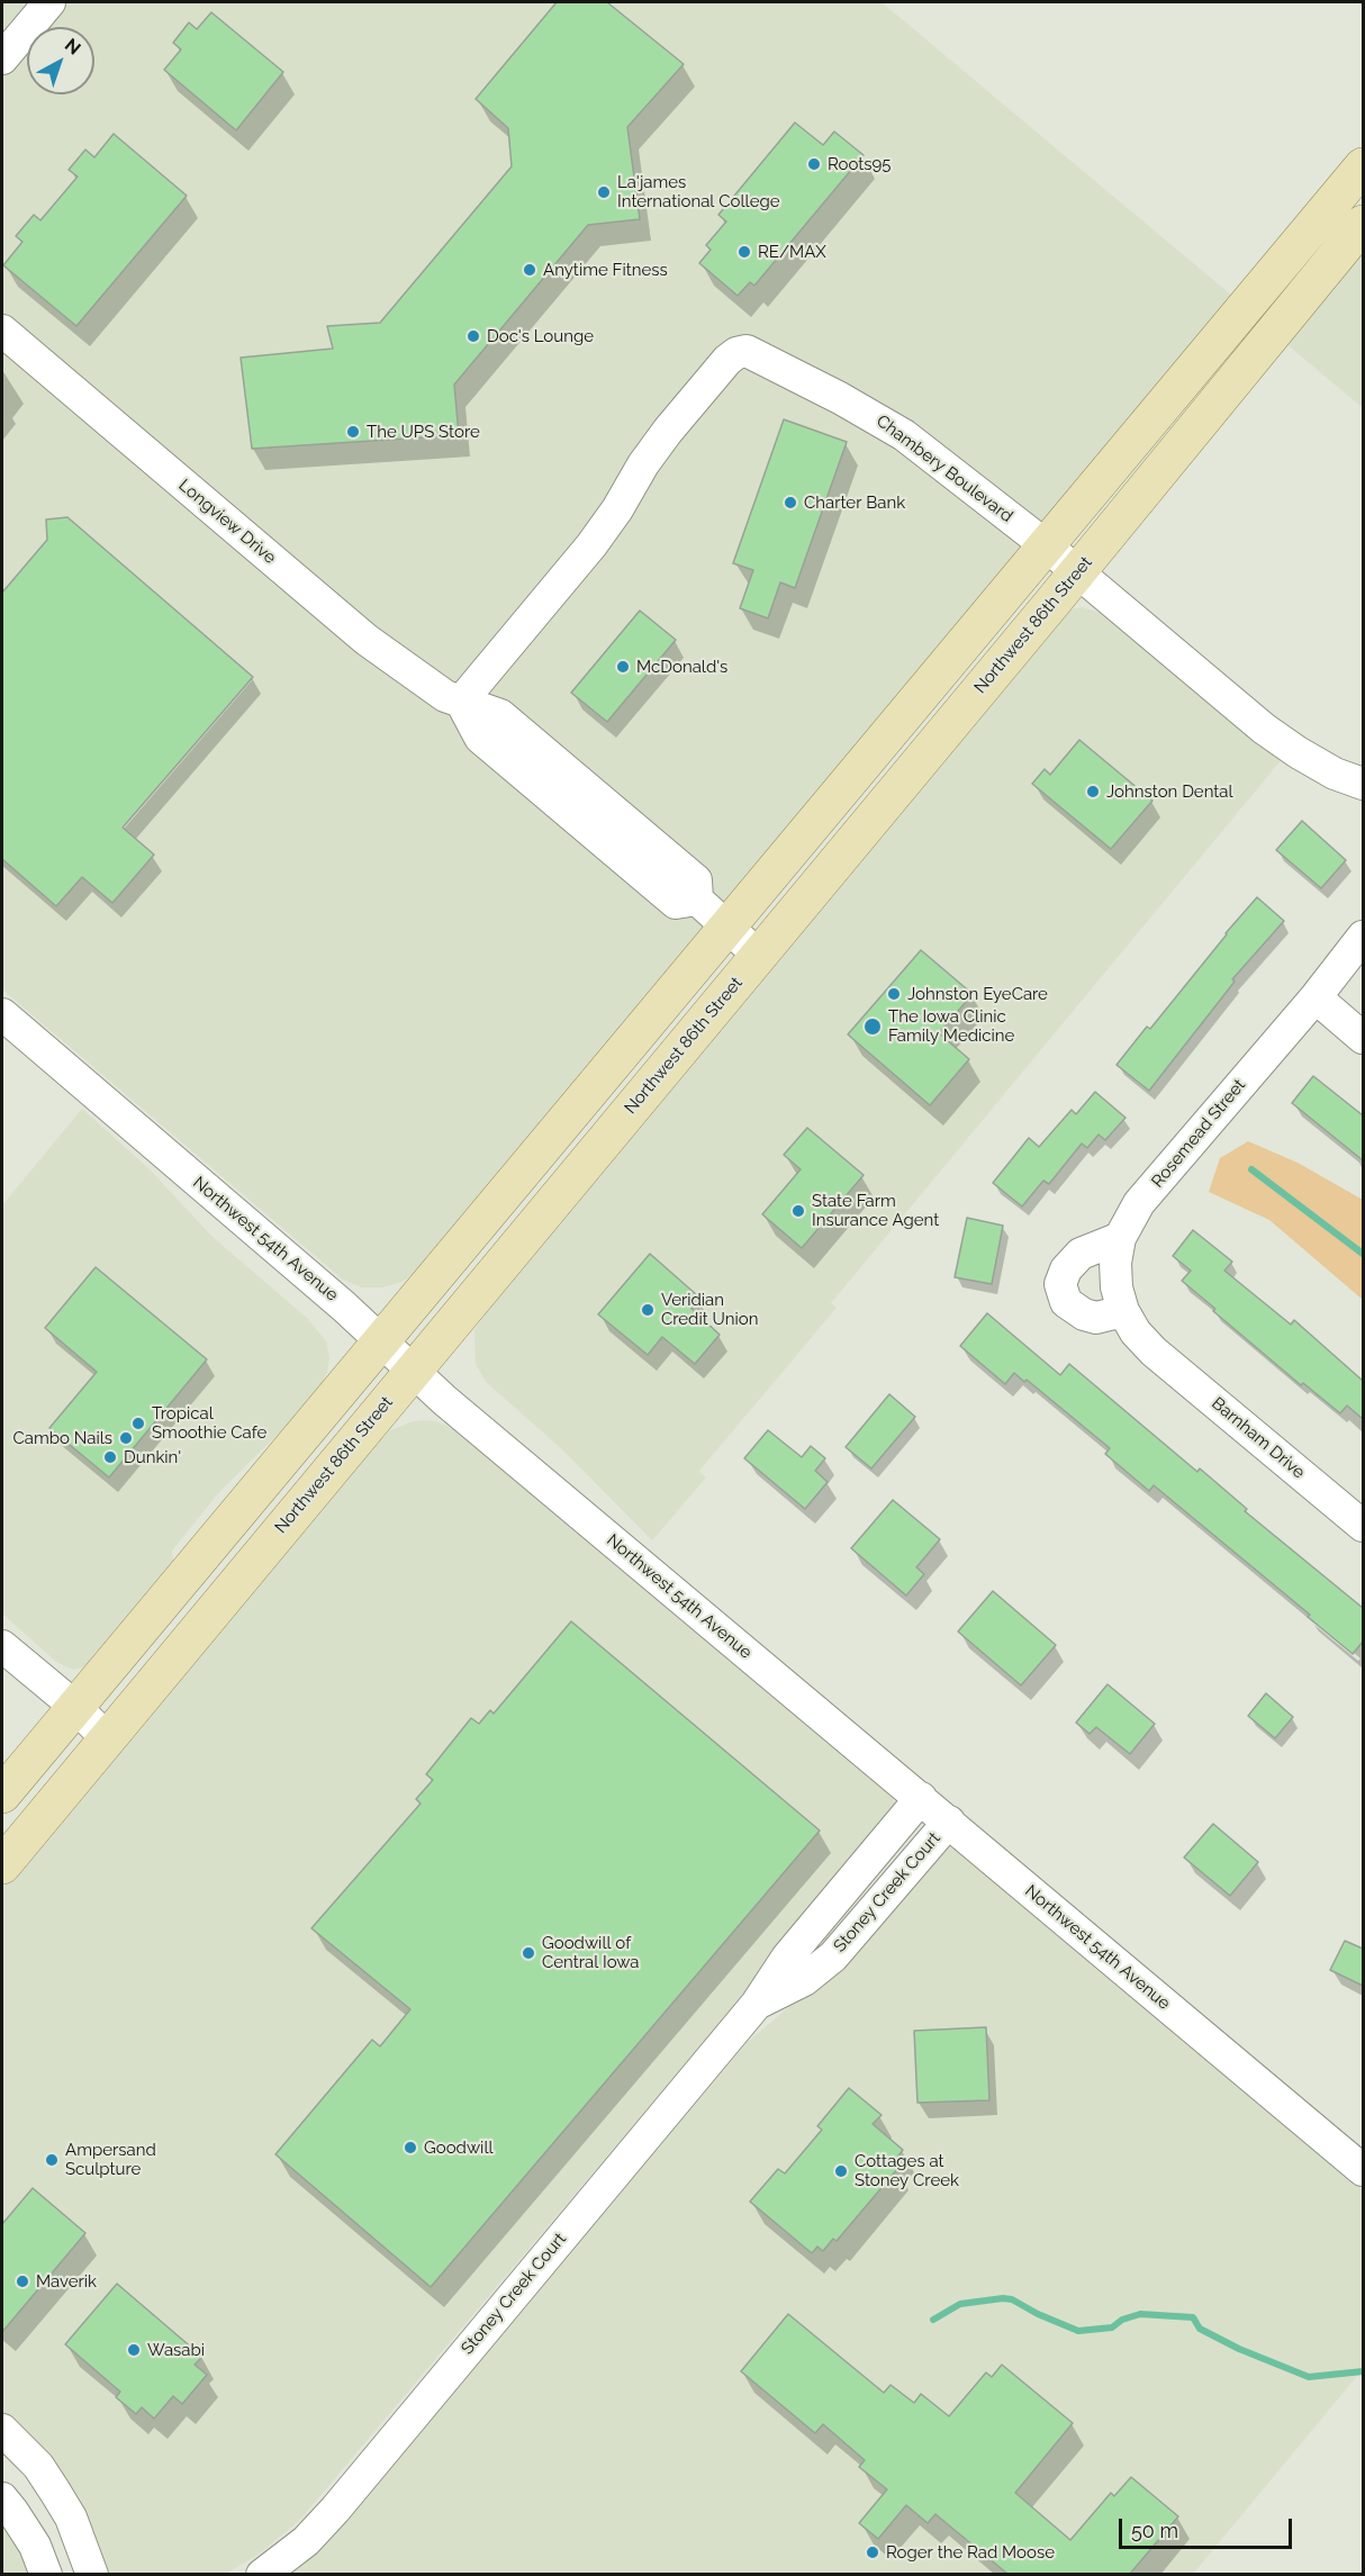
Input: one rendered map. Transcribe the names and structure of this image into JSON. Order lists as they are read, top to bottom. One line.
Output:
{"streets":{"main road":["Northwest 86th Street"],"street":["Chambery Boulevard","Longview Drive","Rosemead Street","Northwest 54th Avenue","Barnham Drive","Stoney Creek Court"]},"crossings":[["Chambery Boulevard","Longview Drive"],["Chambery Boulevard","Northwest 86th Street"],["Northwest 86th Street","Northwest 54th Avenue"],["Rosemead Street","Barnham Drive"],["Northwest 54th Avenue","Stoney Creek Court"]],"places":["Roots95","La'james International College","RE/MAX","Anytime Fitness","Doc's Lounge","The UPS Store","Charter Bank","McDonald's","Johnston Dental","Johnston EyeCare","The Iowa Clinic Family Medicine","State Farm Insurance Agent","Veridian Credit Union","Tropical Smoothie Cafe","Cambo Nails","Dunkin'","Goodwill of Central Iowa","Goodwill","Ampersand Sculpture","Cottages at Stoney Creek","Maverik","Wasabi","Roger the Rad Moose"],"scale_bar":"50 m","north":"top right"}
